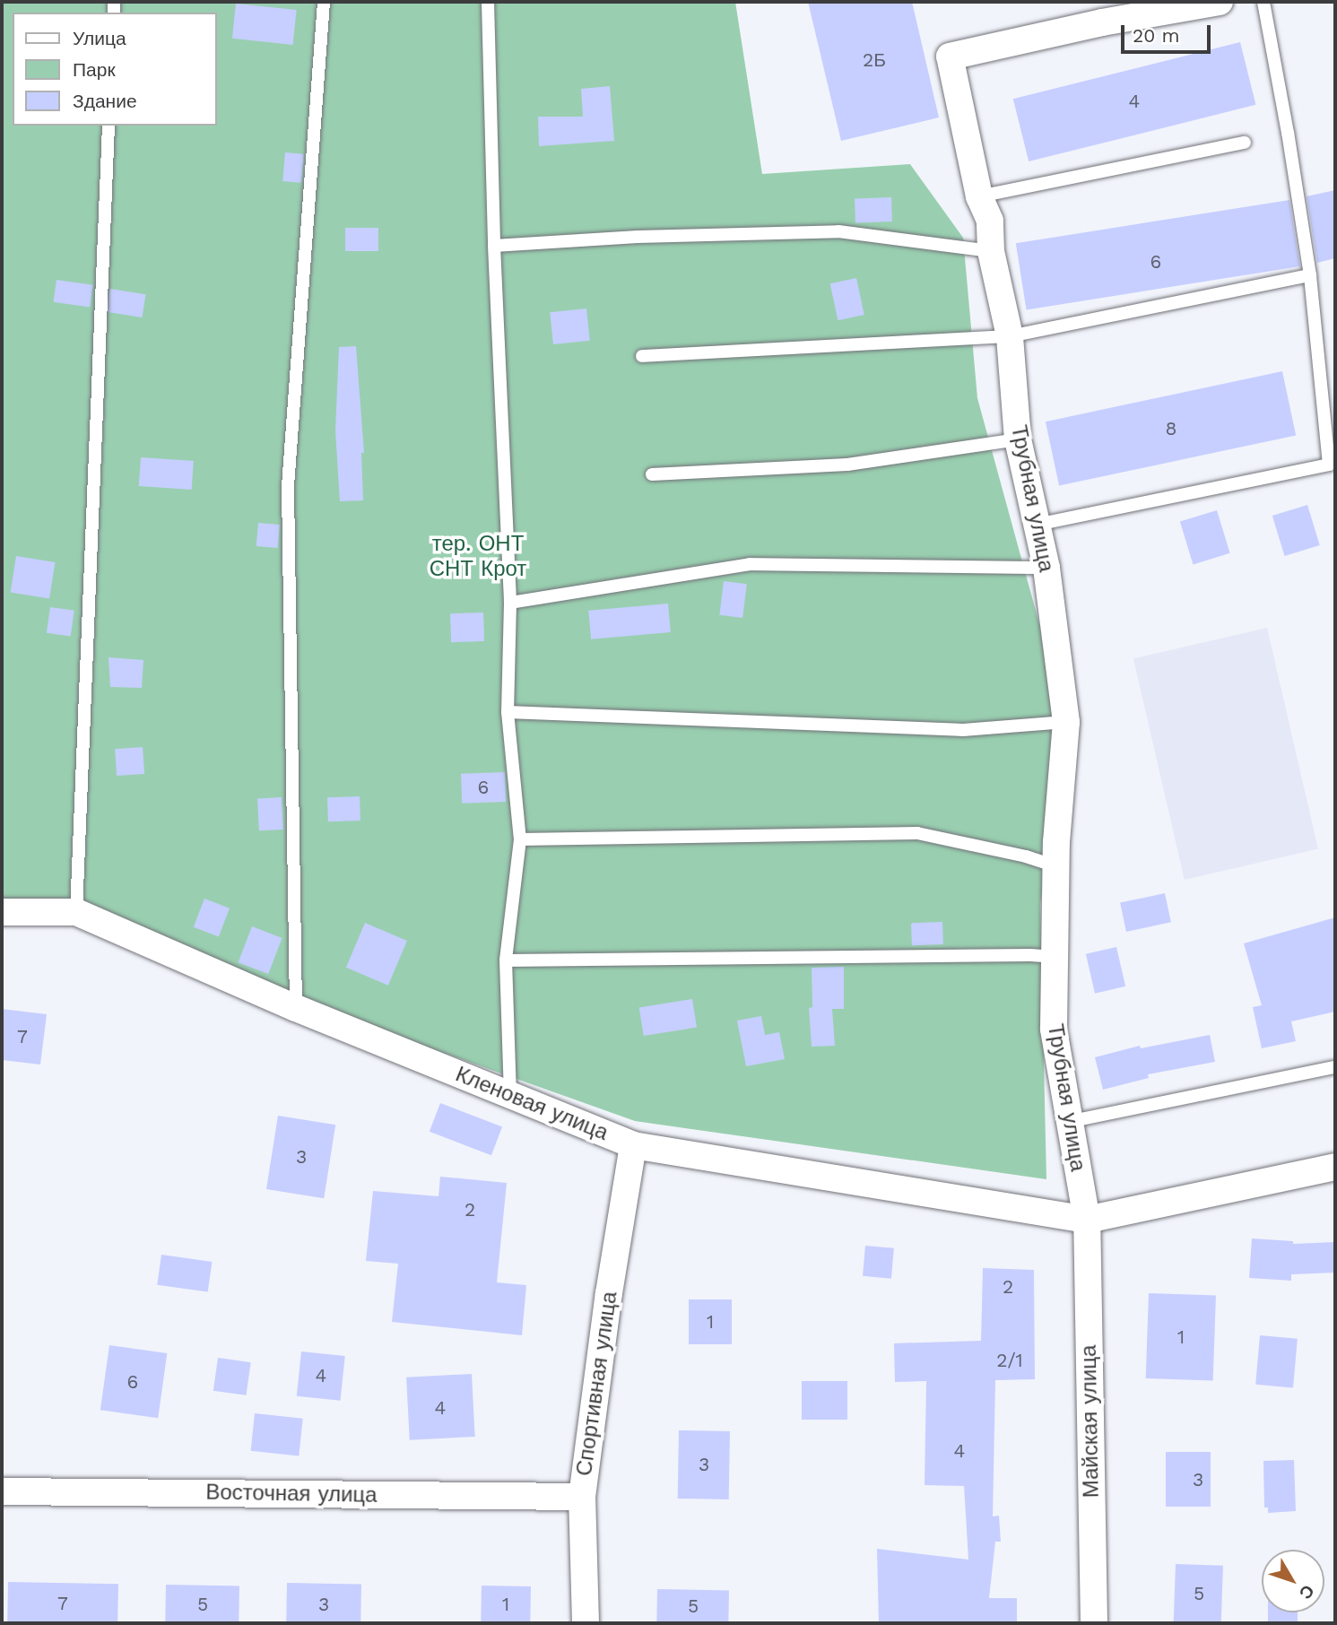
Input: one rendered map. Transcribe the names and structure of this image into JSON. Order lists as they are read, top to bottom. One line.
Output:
{"streets":{"street":["Трубная улица","Кленовая улица","Спортивная улица","Майская улица","Восточная улица"]},"crossings":[["Трубная улица","Кленовая улица"],["Трубная улица","Майская улица"],["Кленовая улица","Спортивная улица"],["Кленовая улица","Майская улица"],["Спортивная улица","Восточная улица"]],"parks":["тер. ОНТ СНТ Крот"],"house_numbers":["2Б","4","6","8","6","7","3","2","2","1","1","2/1","4","6","4","4","3","3","5","7","5","3","1","5"],"legend":["Улица","Парк","Здание"],"scale_bar":"20 m","north":"bottom right"}
